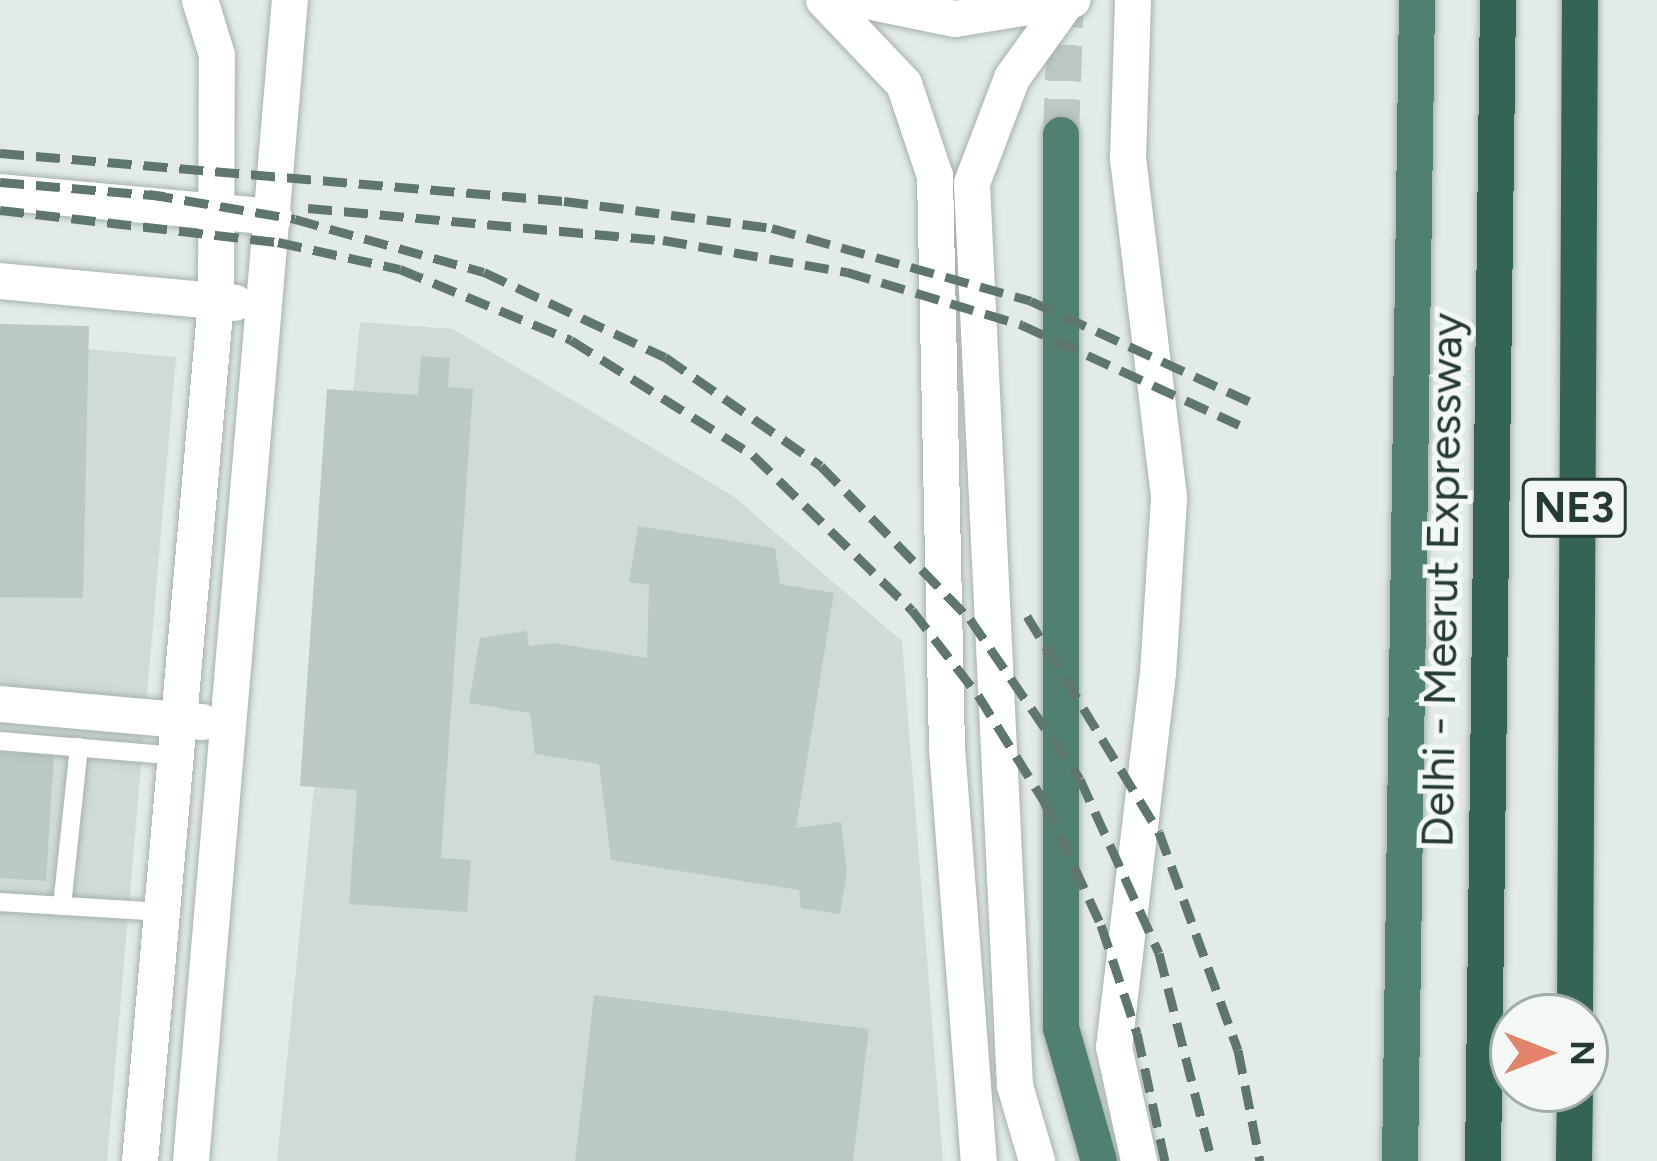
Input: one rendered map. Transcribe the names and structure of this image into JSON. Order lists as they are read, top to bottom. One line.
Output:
{"streets":{"highway":["NE3","Delhi - Meerut Expressway"]},"north":"right"}
